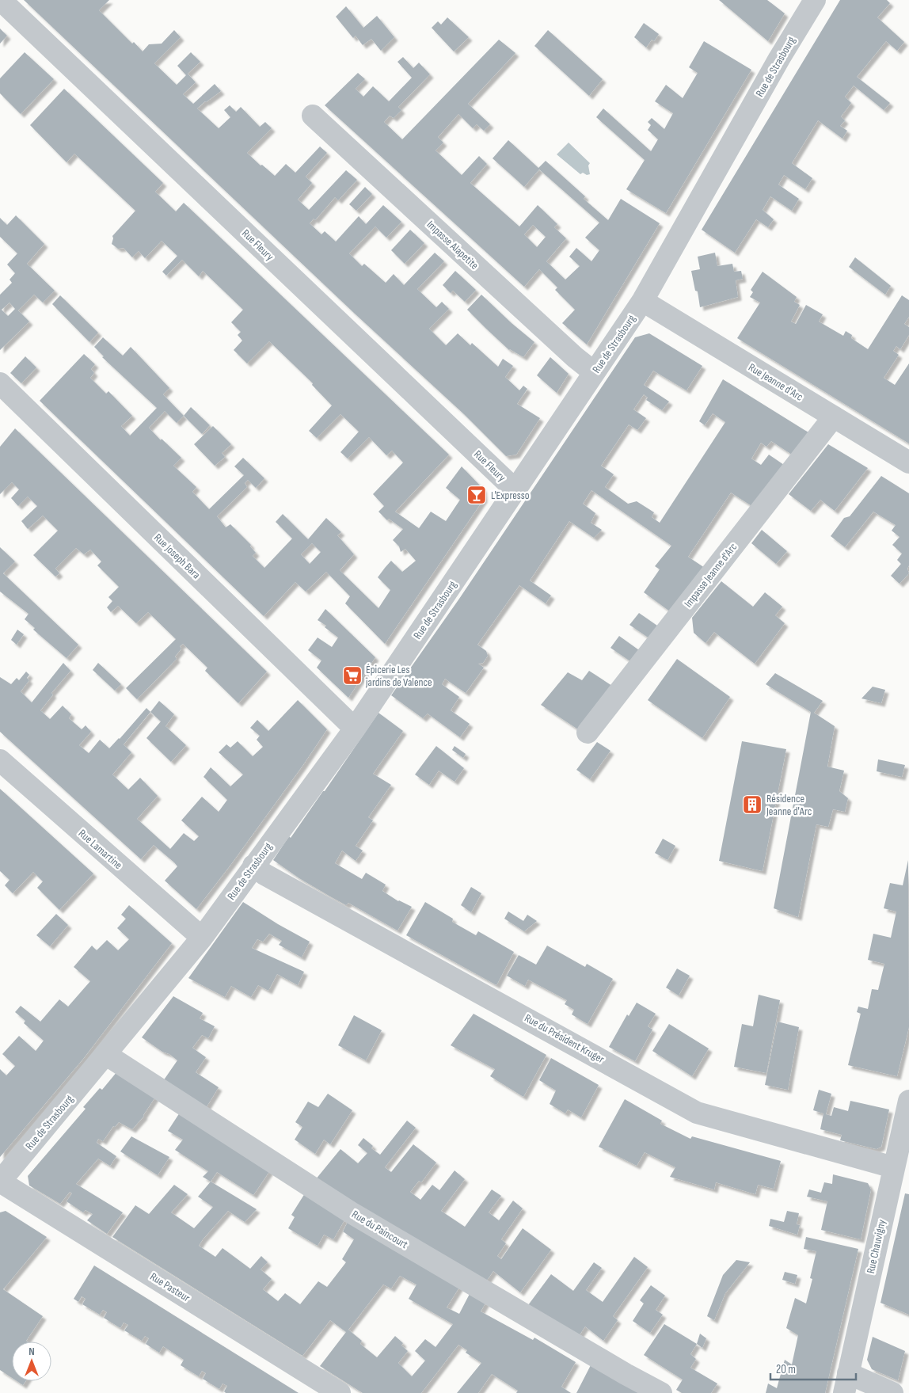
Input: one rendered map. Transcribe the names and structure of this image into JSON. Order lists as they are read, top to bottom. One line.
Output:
{"streets":{"street":["Rue de Strasbourg","Rue Fleury","Impasse Alapetite","Rue Jeanne d'Arc","Rue Joseph Bara","Impasse Jeanne d'Arc","Rue Lamartine","Rue du Président Kruger","Rue du Paincourt","Rue Chauvigny","Rue Pasteur"]},"crossings":[["Rue de Strasbourg","Rue Fleury"],["Rue de Strasbourg","Impasse Alapetite"],["Rue de Strasbourg","Rue Jeanne d'Arc"],["Rue de Strasbourg","Rue Joseph Bara"],["Rue de Strasbourg","Rue Lamartine"],["Rue de Strasbourg","Rue du Président Kruger"],["Rue de Strasbourg","Rue du Paincourt"],["Rue de Strasbourg","Rue Pasteur"],["Rue Jeanne d'Arc","Impasse Jeanne d'Arc"],["Rue du Président Kruger","Rue Chauvigny"]],"places":{"bar":["L'Expresso"],"supermarket":["Épicerie Les jardins de Valence"],"building":["Résidence Jeanne d'Arc"]},"scale_bar":"20 m","north":"top"}
